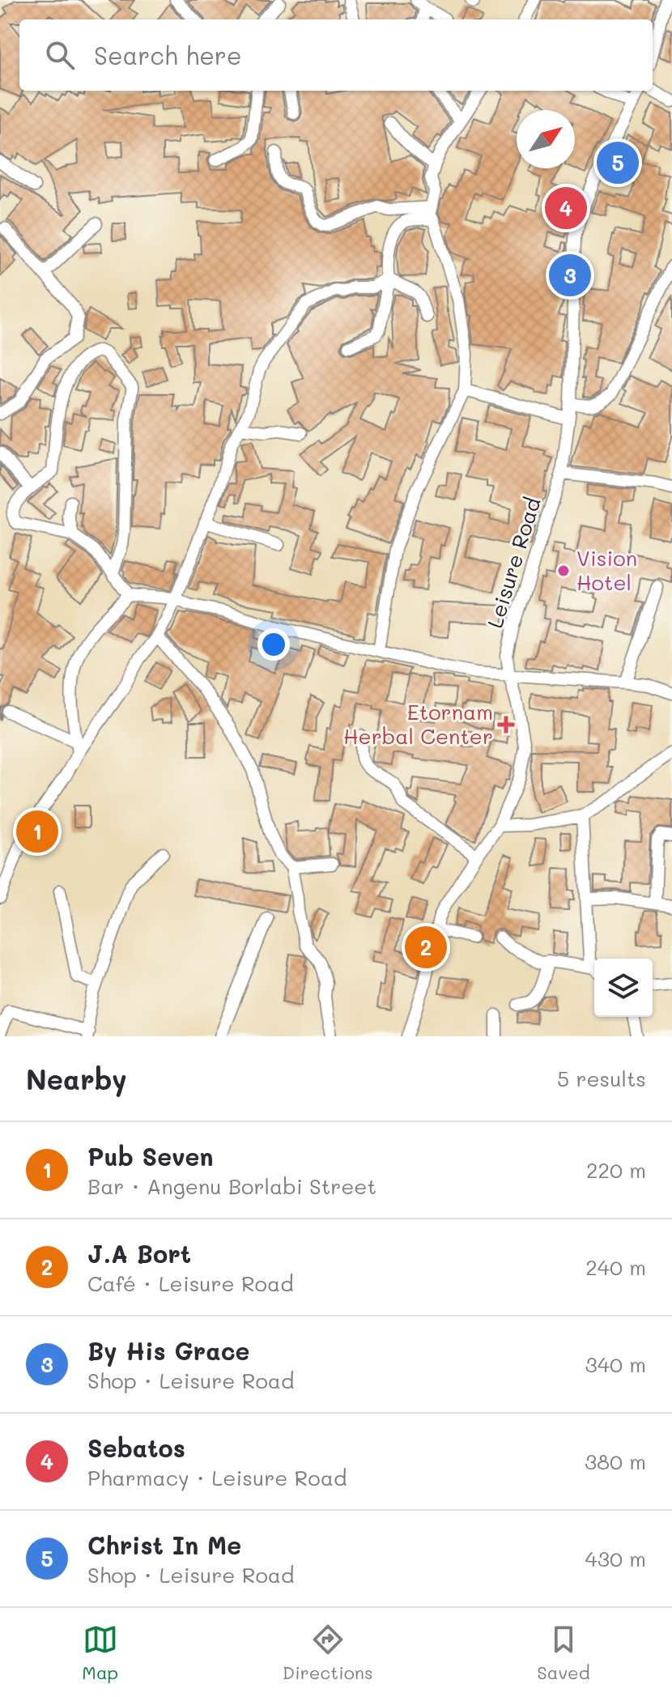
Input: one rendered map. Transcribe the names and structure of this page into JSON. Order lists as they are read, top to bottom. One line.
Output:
{"streets":{"street":["Leisure Road"]},"places":{"other":["Vision Hotel"],"health":["Etornam Herbal Center"]},"north":"top right","page":{"search":"Search here","pins":["5","4","3","1","2"],"heading":["Nearby","5 results"],"list":[{"mark":"1","name":"Pub Seven","note":"Bar · Angenu Borlabi Street","value":"220 m"},{"mark":"2","name":"J.A Bort","note":"Café · Leisure Road","value":"240 m"},{"mark":"3","name":"By His Grace","note":"Shop · Leisure Road","value":"340 m"},{"mark":"4","name":"Sebatos","note":"Pharmacy · Leisure Road","value":"380 m"},{"mark":"5","name":"Christ In Me","note":"Shop · Leisure Road","value":"430 m"}],"nav":["Map","Directions","Saved"]}}
